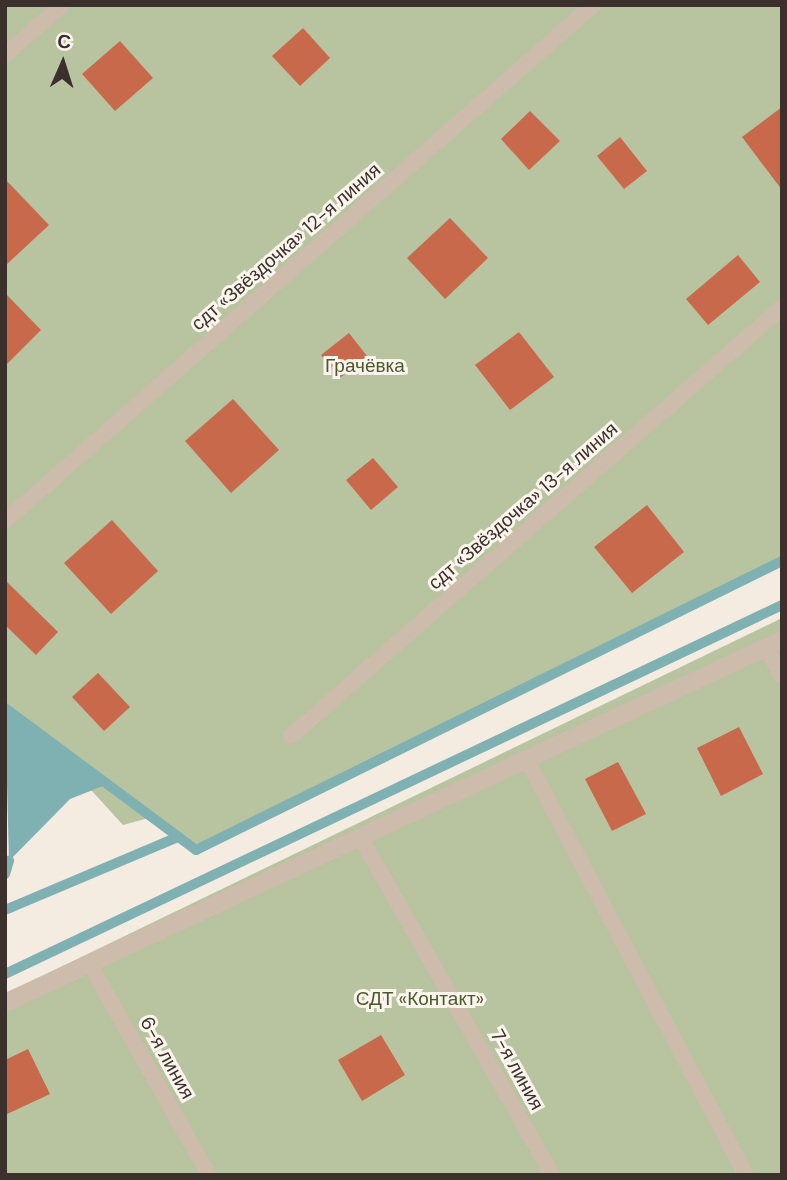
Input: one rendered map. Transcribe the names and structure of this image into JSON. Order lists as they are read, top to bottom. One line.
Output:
{"streets":{"lane":["сдт «Звёздочка» 12-я линия","сдт «Звёздочка» 13-я линия","6-я линия","7-я линия"]},"parks":["Грачёвка","СДТ «Контакт»"],"north":"top"}
